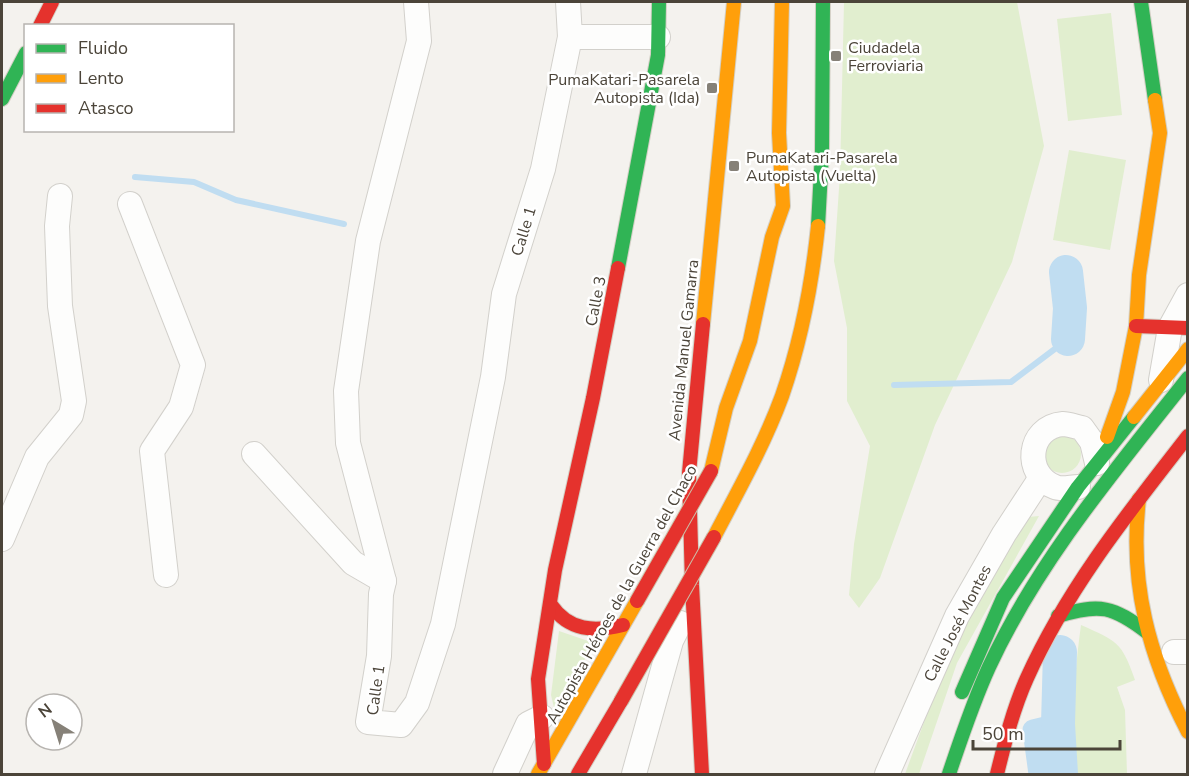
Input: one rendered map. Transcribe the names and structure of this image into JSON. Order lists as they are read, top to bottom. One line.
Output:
{"streets":{"main road":["Calle 3","Avenida Manuel Gamarra","Autopista Héroes de la Guerra del Chaco"],"street":["Calle 1","Calle José Montes"]},"crossings":[["Calle 3","Autopista Héroes de la Guerra del Chaco"]],"places":{"transit":["Ciudadela Ferroviaria","PumaKatari-Pasarela Autopista (Ida)","PumaKatari-Pasarela Autopista (Vuelta)"]},"legend":["Fluido","Lento","Atasco"],"scale_bar":"50 m","north":"top left"}
